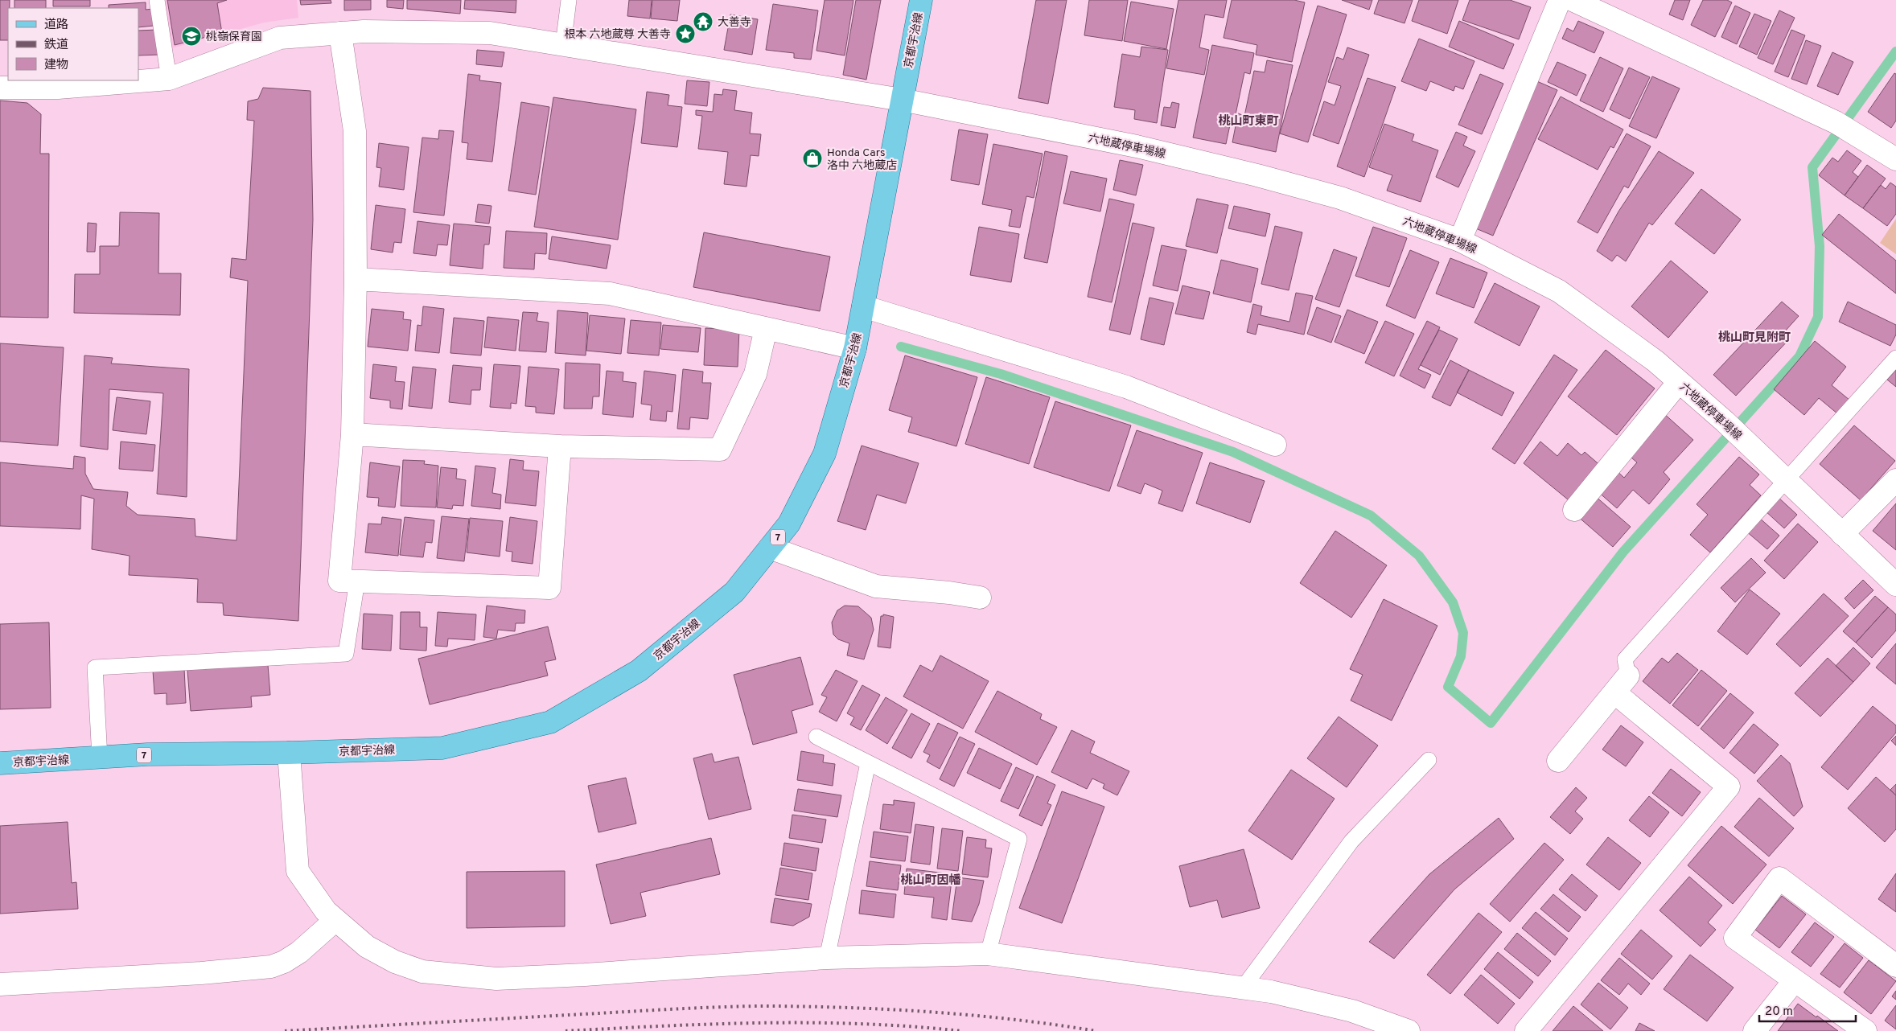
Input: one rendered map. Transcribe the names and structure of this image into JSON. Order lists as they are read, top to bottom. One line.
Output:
{"streets":{"main road":["京都宇治線","7"],"street":["六地蔵停車場線"]},"crossings":[["京都宇治線","六地蔵停車場線"]],"districts":["桃山町東町","桃山町見附町","桃山町因幡"],"places":{"temple":["大善寺"],"place":["根本 六地蔵尊 大善寺"],"school or university":["桃嶺保育園"],"shop":["Honda Cars 洛中 六地蔵店"]},"legend":["道路","鉄道","建物"],"scale_bar":"20 m"}
